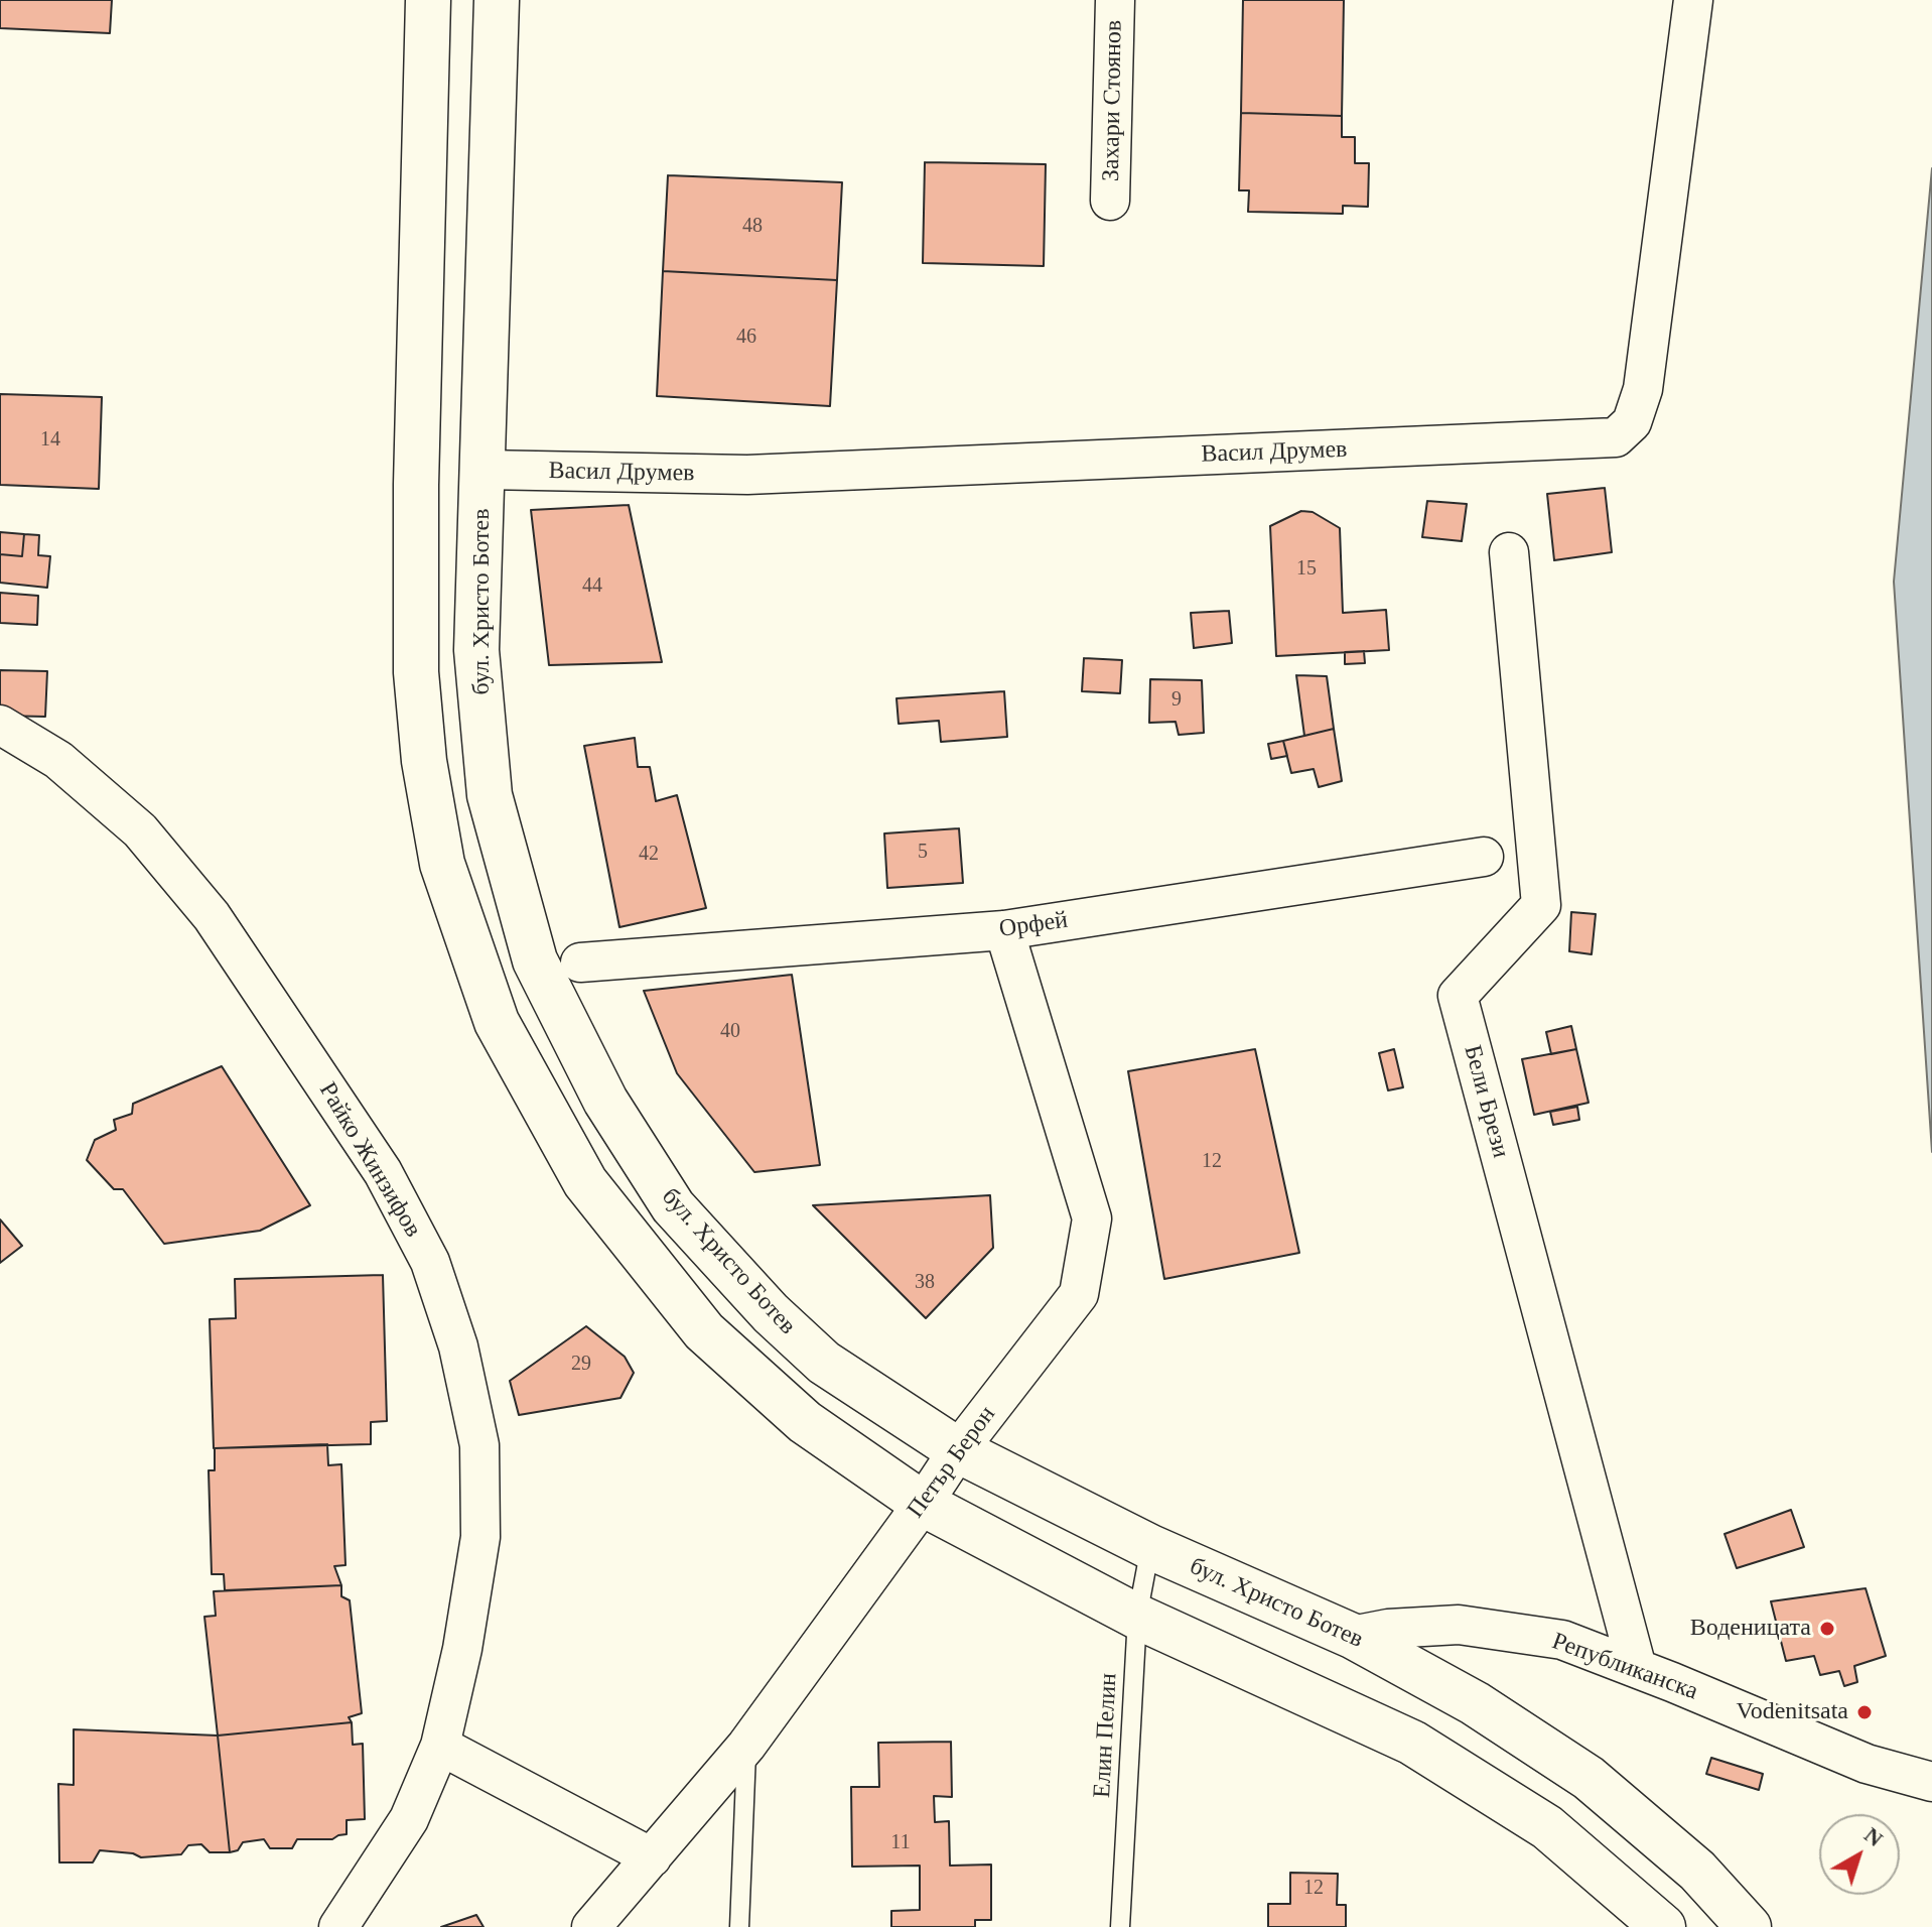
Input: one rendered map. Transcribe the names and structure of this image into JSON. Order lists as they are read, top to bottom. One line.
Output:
{"streets":{"main road":["бул. Христо Ботев"],"street":["Захари Стоянов","Васил Друмев","Орфей","Бели Брези","Райко Жинзифов","Петър Берон","Републиканска"],"lane":["Елин Пелин"]},"crossings":[["Васил Друмев","бул. Христо Ботев"],["бул. Христо Ботев","Петър Берон"],["бул. Христо Ботев","Републиканска"],["бул. Христо Ботев","Елин Пелин"],["Орфей","Петър Берон"],["Бели Брези","Републиканска"]],"places":["Воденицата","Vodenitsata"],"house_numbers":["48","46","14","15","44","9","5","42","40","12","38","29","11","12"],"north":"top right"}
